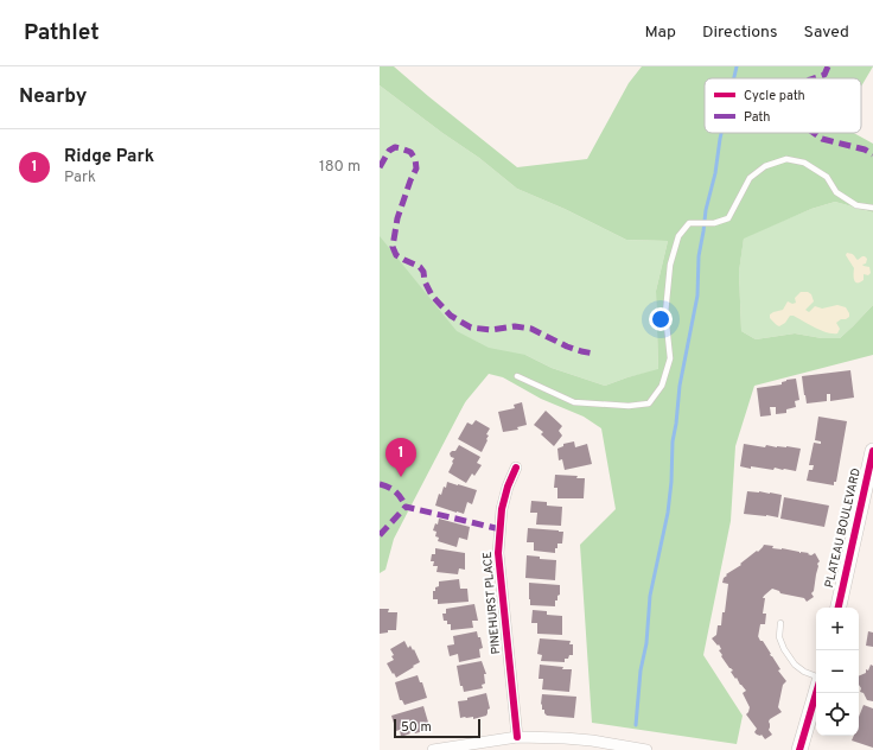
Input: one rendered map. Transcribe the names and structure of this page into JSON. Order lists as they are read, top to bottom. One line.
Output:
{"streets":{"street":["PLATEAU BOULEVARD","PINEHURST PLACE"]},"legend":["Cycle path","Path"],"scale_bar":"50 m","page":{"header":"Pathlet","nav":["Map","Directions","Saved"],"heading":"Nearby","list":[{"mark":"1","name":"Ridge Park","note":"Park","value":"180 m"}],"pins":"1","map_buttons":["+","−"],"scale":"50 m"}}
